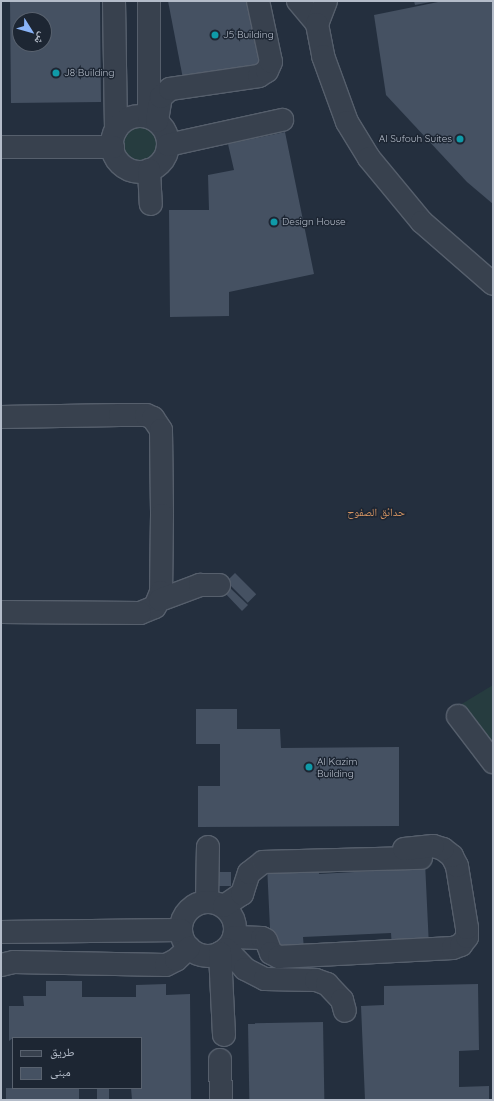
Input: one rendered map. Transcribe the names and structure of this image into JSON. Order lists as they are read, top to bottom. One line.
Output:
{"districts":["حدائق الصفوح"],"places":["J5 Building","J8 Building","Al Sufouh Suites","Design House","Al Kazim Building"],"legend":["طريق","مبنى"],"north":"bottom right"}
